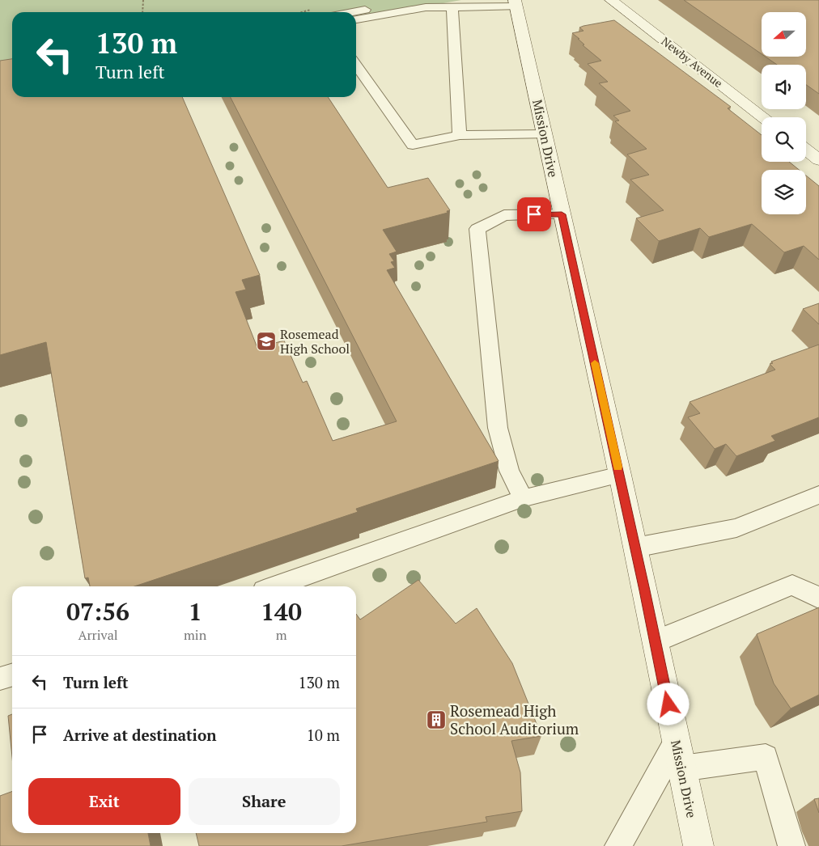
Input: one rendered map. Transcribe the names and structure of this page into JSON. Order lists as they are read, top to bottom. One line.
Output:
{"streets":{"main road":["Newby Avenue","Mission Drive"]},"places":{"school or university":["Rosemead High School"],"building":["Rosemead High School Auditorium"]},"north":"left","page":{"turn":["130 m","Turn left"],"eta":["07:56","Arrival","1","min","140","m"],"list":[{"name":"Turn left","value":"130 m"},{"name":"Arrive at destination","value":"10 m"}],"buttons":["Exit","Share"]}}
